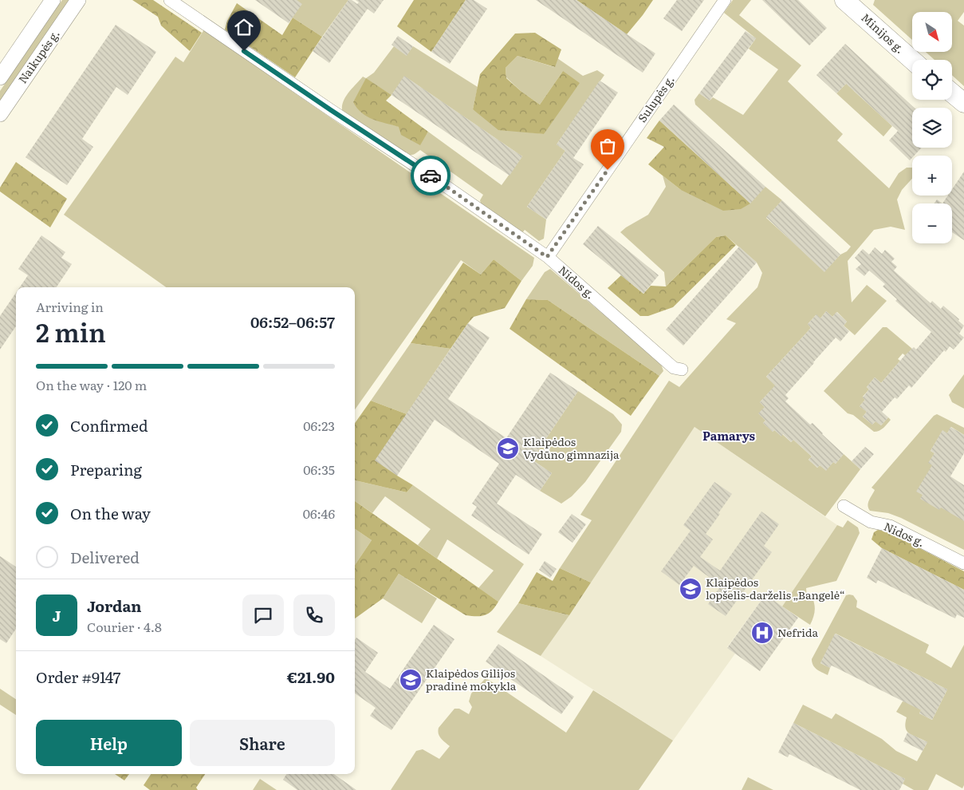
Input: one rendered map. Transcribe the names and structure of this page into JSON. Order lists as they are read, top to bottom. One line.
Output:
{"streets":{"main road":["Minijos g."],"street":["Naikupės g.","Sulupės g.","Nidos g."]},"crossings":[["Sulupės g.","Nidos g."]],"districts":["Pamarys"],"places":{"school or university":["Klaipėdos Vydūno gimnazija","Klaipėdos lopšelis-darželis „Bangelė“","Klaipėdos Gilijos pradinė mokykla"],"hospital":["Nefrida"]},"north":"bottom right","page":{"map_buttons":["+","−"],"heading":["2 min","Arriving in","06:52–06:57"],"panel":["Jordan","Courier · 4.8","Order #9147","€21.90"],"bar":"On the way · 120 m","list":[["Confirmed","06:23"],["Preparing","06:35"],["On the way","06:46"],"Delivered"],"round":"J","buttons":["Help","Share"]}}
